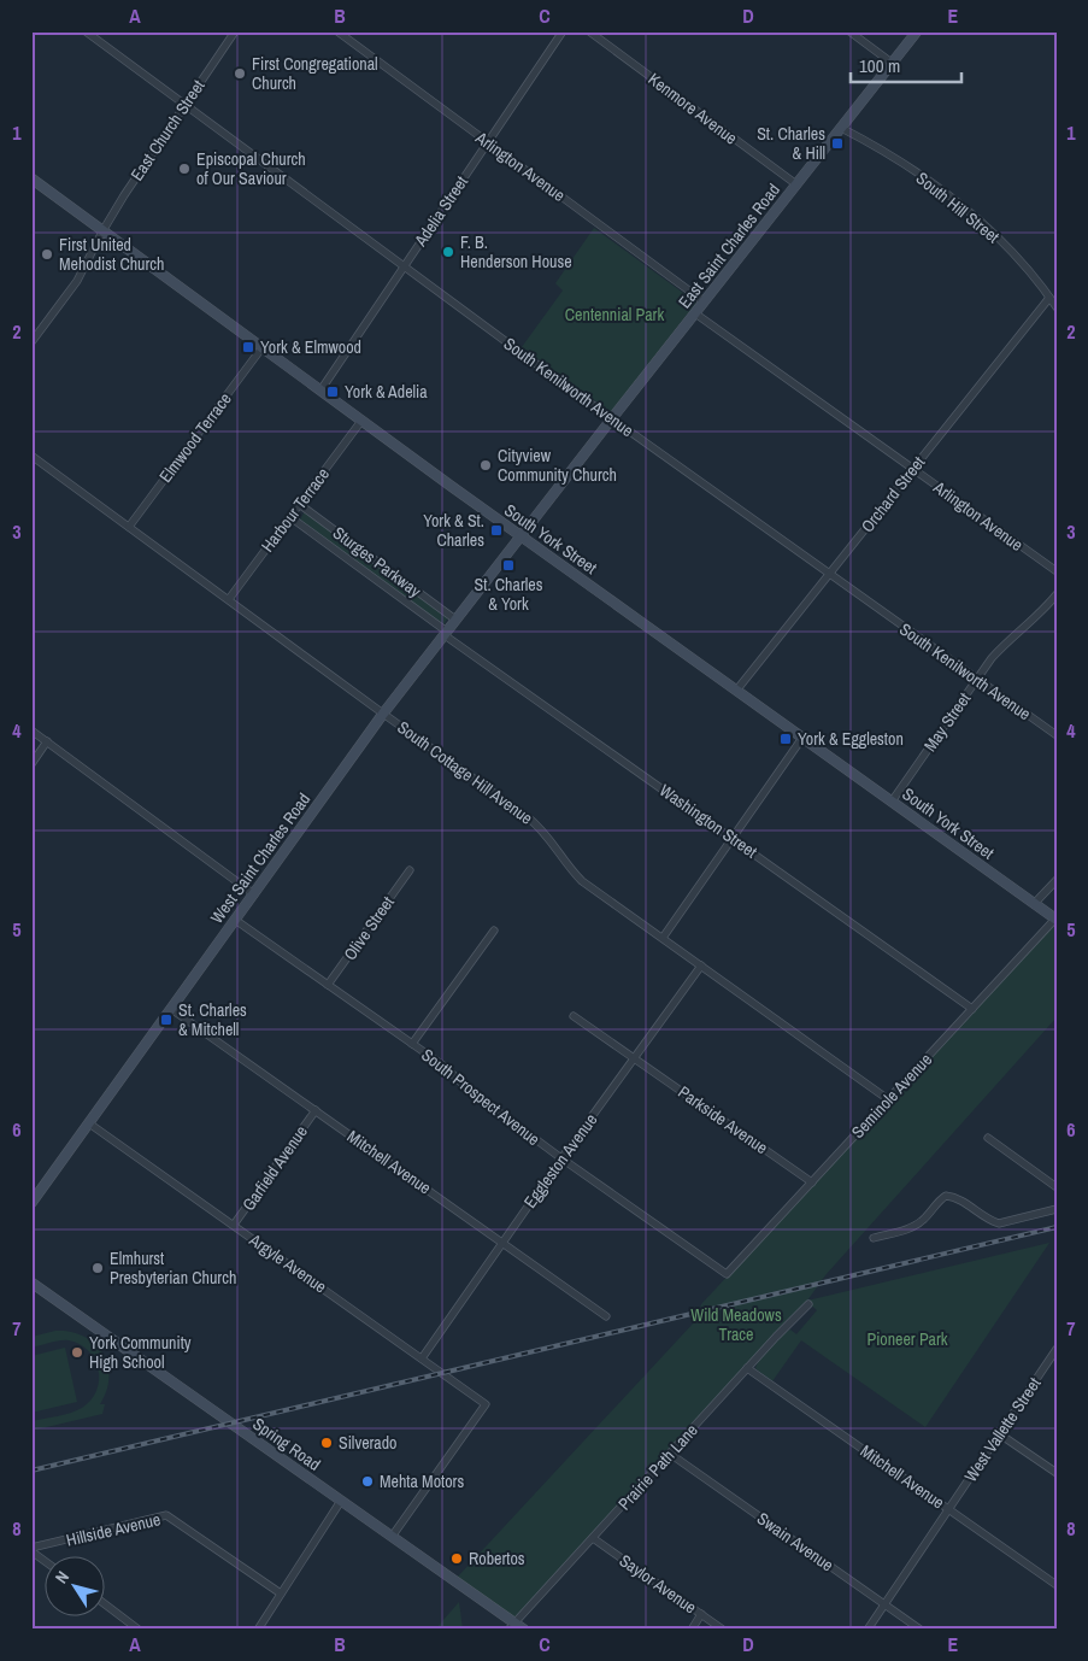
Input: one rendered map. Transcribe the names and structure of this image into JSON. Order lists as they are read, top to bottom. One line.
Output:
{"streets":{"main road":["East Saint Charles Road","South York Street","West Saint Charles Road","Spring Road"],"street":["Kenmore Avenue","East Church Street","Arlington Avenue","South Hill Street","Adelia Street","South Kenilworth Avenue","Elmwood Terrace","Orchard Street","Harbour Terrace","Sturges Parkway","May Street","South Cottage Hill Avenue","Washington Street","Olive Street","Seminole Avenue","South Prospect Avenue","Parkside Avenue","Eggleston Avenue","Mitchell Avenue","Garfield Avenue","Argyle Avenue","West Vallette Street","Prairie Path Lane","Hillside Avenue","Swain Avenue","Saylor Avenue"]},"crossings":[["Kenmore Avenue","East Saint Charles Road"],["East Church Street","South Kenilworth Avenue"],["East Church Street","South York Street"],["Arlington Avenue","Adelia Street"],["Arlington Avenue","East Saint Charles Road"],["Arlington Avenue","Orchard Street"],["South Hill Street","East Saint Charles Road"],["South Hill Street","Orchard Street"],["Adelia Street","South Kenilworth Avenue"],["Adelia Street","South York Street"],["East Saint Charles Road","South Kenilworth Avenue"],["East Saint Charles Road","South York Street"],["East Saint Charles Road","West Saint Charles Road"],["South Kenilworth Avenue","Orchard Street"],["South Kenilworth Avenue","May Street"],["Elmwood Terrace","South York Street"],["Elmwood Terrace","South Cottage Hill Avenue"],["Orchard Street","South York Street"],["Harbour Terrace","South York Street"],["Harbour Terrace","Sturges Parkway"],["Harbour Terrace","South Cottage Hill Avenue"],["South York Street","May Street"],["South York Street","West Saint Charles Road"],["South York Street","Seminole Avenue"],["Sturges Parkway","Washington Street"],["Sturges Parkway","West Saint Charles Road"],["South Cottage Hill Avenue","West Saint Charles Road"],["South Cottage Hill Avenue","Seminole Avenue"],["South Cottage Hill Avenue","Eggleston Avenue"],["Washington Street","West Saint Charles Road"],["Washington Street","Seminole Avenue"],["West Saint Charles Road","South Prospect Avenue"],["West Saint Charles Road","Mitchell Avenue"],["West Saint Charles Road","Argyle Avenue"],["Olive Street","South Prospect Avenue"],["Seminole Avenue","South Prospect Avenue"],["Seminole Avenue","Parkside Avenue"],["South Prospect Avenue","Eggleston Avenue"],["Parkside Avenue","Eggleston Avenue"],["Eggleston Avenue","Mitchell Avenue"],["Eggleston Avenue","Argyle Avenue"],["Mitchell Avenue","Garfield Avenue"],["Mitchell Avenue","West Vallette Street"],["Mitchell Avenue","Prairie Path Lane"],["Garfield Avenue","Argyle Avenue"],["Argyle Avenue","Spring Road"],["West Vallette Street","Swain Avenue"],["Spring Road","Prairie Path Lane"],["Prairie Path Lane","Swain Avenue"],["Prairie Path Lane","Saylor Avenue"]],"parks":["Centennial Park","Wild Meadows Trace","Pioneer Park"],"places":{"other":["First Congregational Church","Episcopal Church of Our Saviour","F. B. Henderson House","First United Mehodist Church","Cityview Community Church","Elmhurst Presbyterian Church","York Community High School","Silverado","Mehta Motors","Robertos"],"transit":["St. Charles & Hill","York & Elmwood","York & Adelia","York & St. Charles","St. Charles & York","York & Eggleston","St. Charles & Mitchell"]},"scale_bar":"100 m","north":"top left","grid":{"columns":["A","B","C","D","E"],"rows":["1","2","3","4","5","6","7","8"]}}
